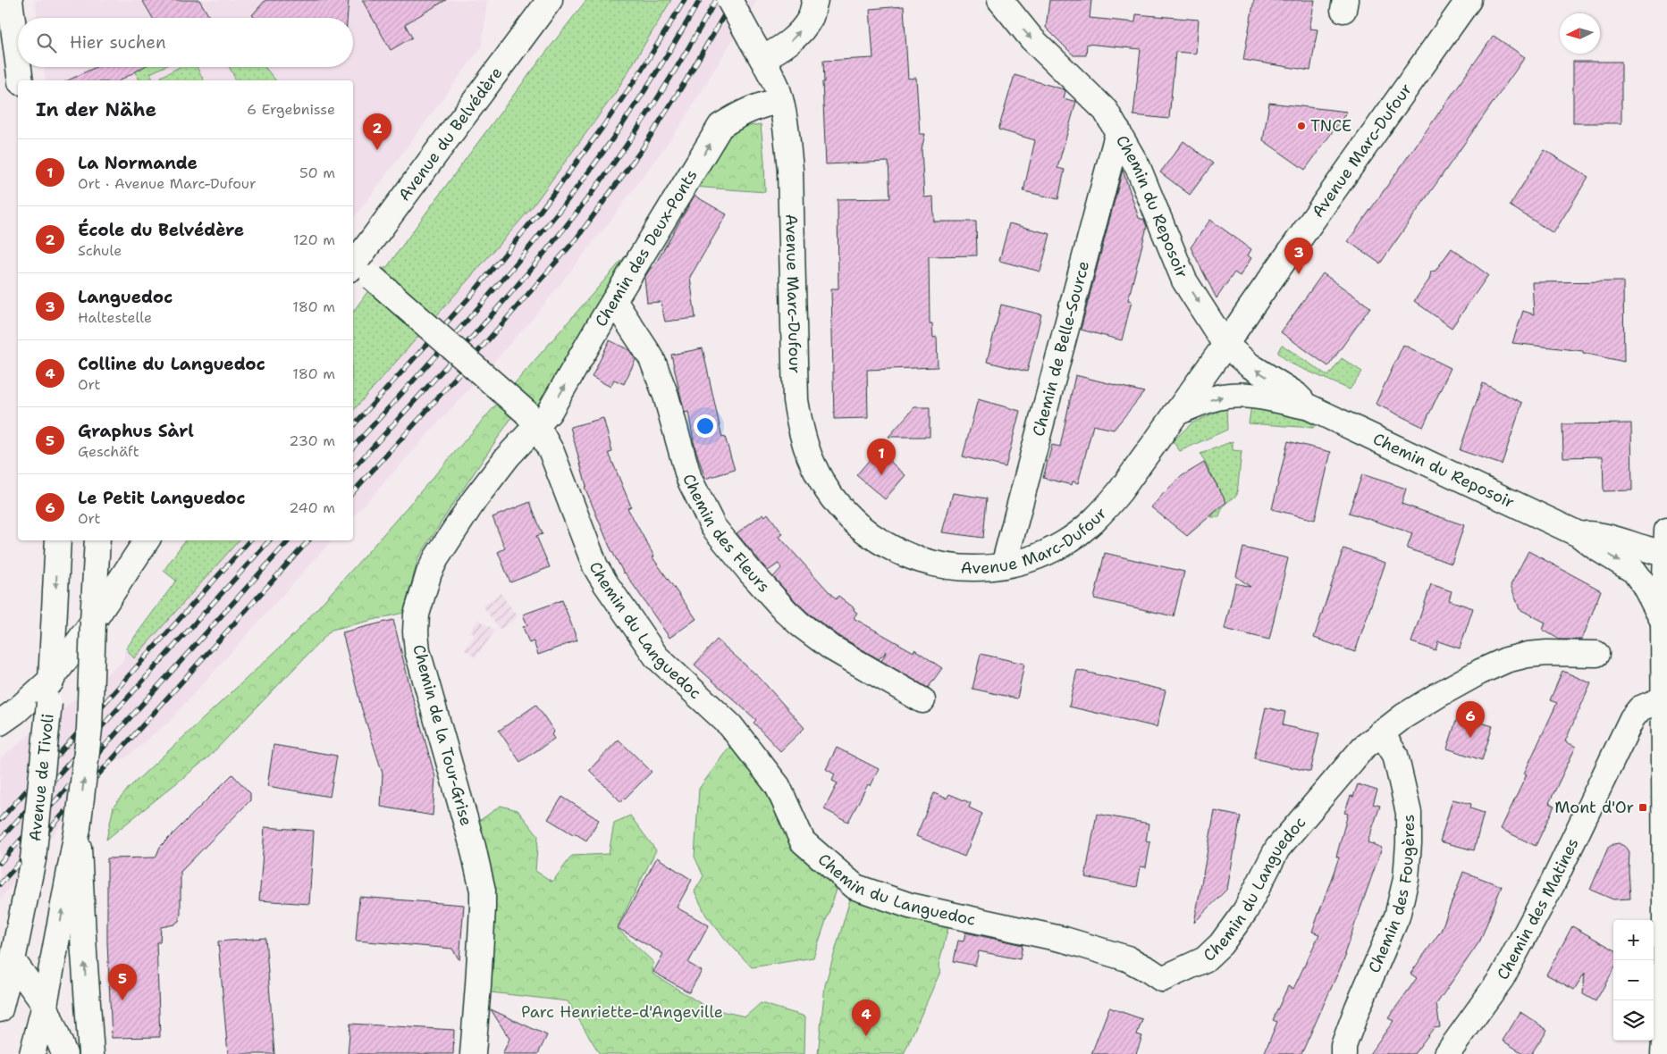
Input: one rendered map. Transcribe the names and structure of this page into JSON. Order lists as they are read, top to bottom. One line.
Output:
{"streets":{"street":["Avenue du Belvédère","Avenue Marc-Dufour","Chemin du Reposoir","Chemin des Deux-Ponts","Chemin de Belle-Source","Chemin des Fleurs","Chemin du Languedoc","Chemin de la Tour-Grise","Avenue de Tivoli","Chemin des Fougères","Chemin des Matines"]},"crossings":[["Avenue du Belvédère","Chemin du Languedoc"],["Avenue Marc-Dufour","Chemin du Reposoir"],["Avenue Marc-Dufour","Chemin des Deux-Ponts"],["Avenue Marc-Dufour","Chemin de Belle-Source"],["Chemin du Reposoir","Chemin de Belle-Source"],["Chemin des Deux-Ponts","Chemin des Fleurs"],["Chemin des Deux-Ponts","Chemin du Languedoc"],["Chemin des Deux-Ponts","Chemin de la Tour-Grise"],["Chemin du Languedoc","Chemin de la Tour-Grise"],["Chemin du Languedoc","Chemin des Fougères"]],"one_way":["Chemin des Deux-Ponts"],"parks":["Parc Henriette-d'Angeville"],"places":{"other":["TNCE"],"transit":["Mont d'Or"]},"north":"left","page":{"search":"Hier suchen","heading":["In der Nähe","6 Ergebnisse"],"pins":["2","3","1","6","5","4"],"list":[{"mark":"1","name":"La Normande","note":"Ort · Avenue Marc-Dufour","value":"50 m"},{"mark":"2","name":"École du Belvédère","note":"Schule","value":"120 m"},{"mark":"3","name":"Languedoc","note":"Haltestelle","value":"180 m"},{"mark":"4","name":"Colline du Languedoc","note":"Ort","value":"180 m"},{"mark":"5","name":"Graphus Sàrl","note":"Geschäft","value":"230 m"},{"mark":"6","name":"Le Petit Languedoc","note":"Ort","value":"240 m"}],"map_buttons":["+","−"]}}
